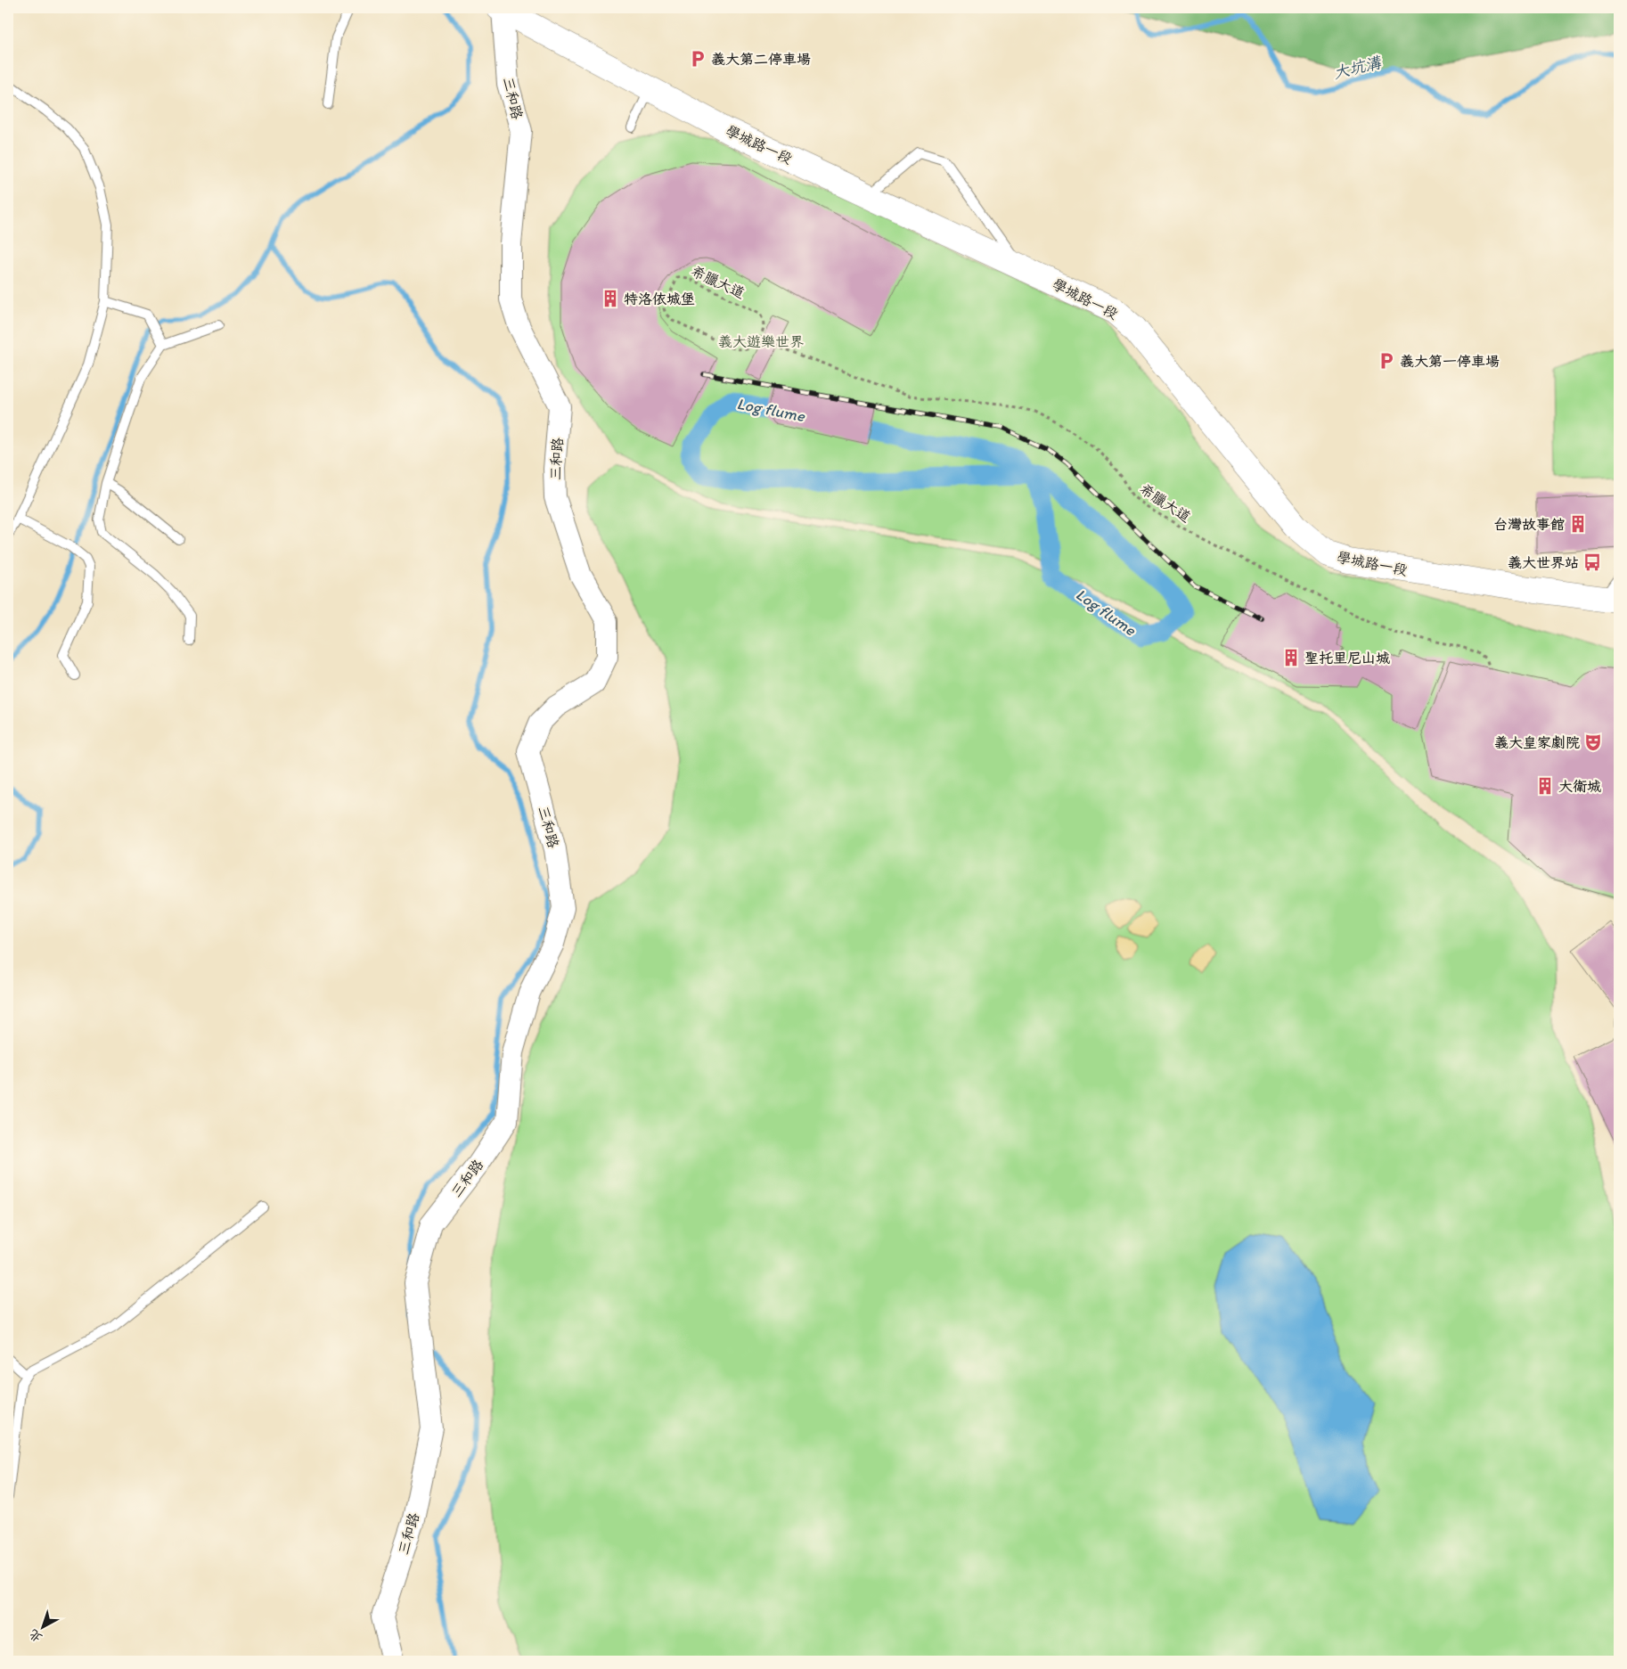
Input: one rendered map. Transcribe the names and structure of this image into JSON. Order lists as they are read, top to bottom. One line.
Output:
{"streets":{"main road":["學城路一段"],"street":["三和路"],"path":["希臘大道"]},"crossings":[["三和路","學城路一段"]],"water":["大坑溝","Log flume"],"parks":["義大遊樂世界"],"places":{"parking":["義大第二停車場","義大第一停車場"],"building":["特洛依城堡","台灣故事館","聖托里尼山城","大衛城"],"bus stop":["義大世界站"],"theatre":["義大皇家劇院"]},"north":"bottom left"}
